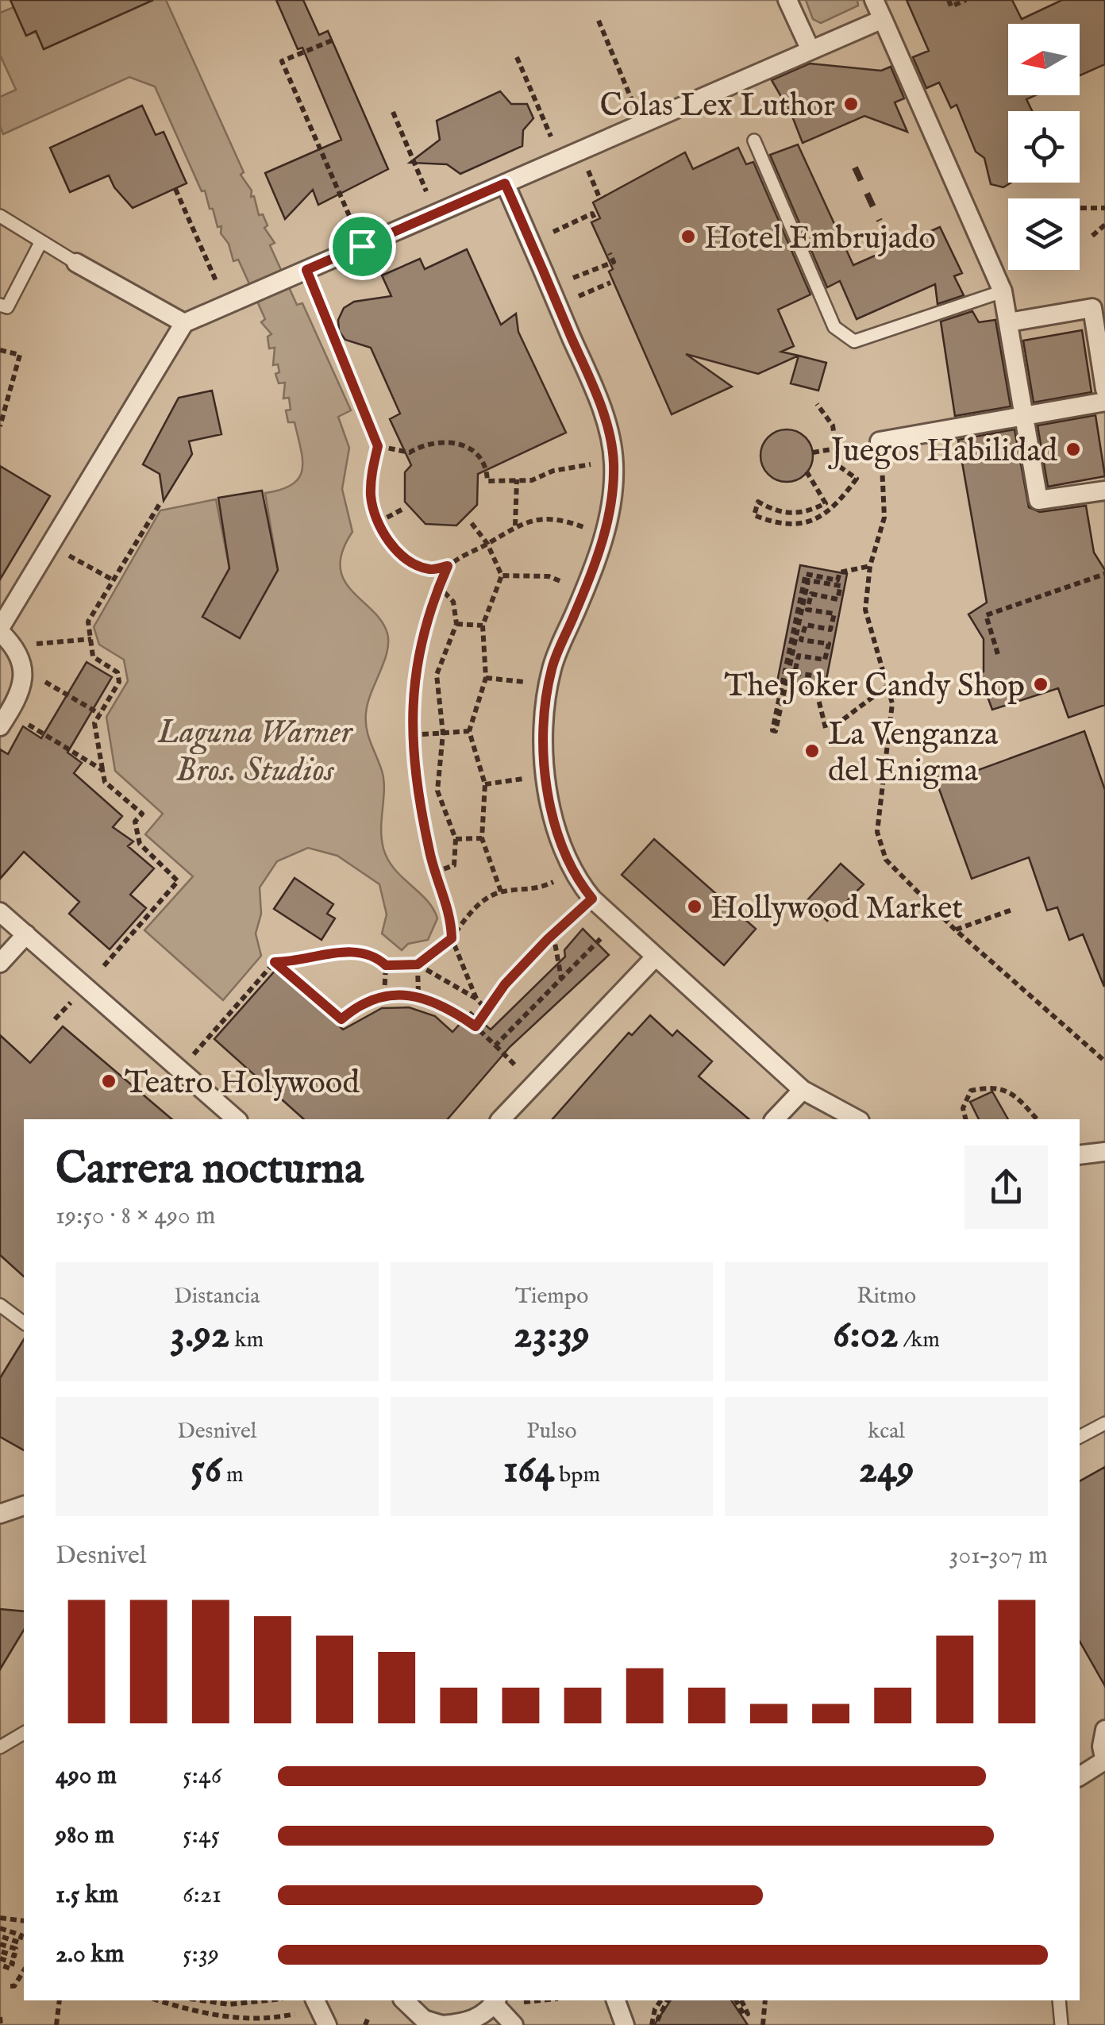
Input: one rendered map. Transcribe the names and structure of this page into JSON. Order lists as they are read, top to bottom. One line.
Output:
{"water":["Laguna Warner Bros. Studios"],"places":["Colas Lex Luthor","Hotel Embrujado","Juegos Habilidad","The Joker Candy Shop","La Venganza del Enigma","Hollywood Market","Teatro Holywood"],"north":"left","page":{"heading":["Carrera nocturna","19:50 · 8 × 490 m"],"stats":[["Distancia","3.92 km"],["Tiempo","23:39"],["Ritmo","6:02 /km"],["Desnivel","56 m"],["Pulso","164 bpm"],["kcal","249"]],"chart":["Desnivel","301–307 m"],"list":[{"name":"490 m","note":"5:46"},{"name":"980 m","note":"5:45"},{"name":"1.5 km","note":"6:21"},{"name":"2.0 km","note":"5:39"}]}}
